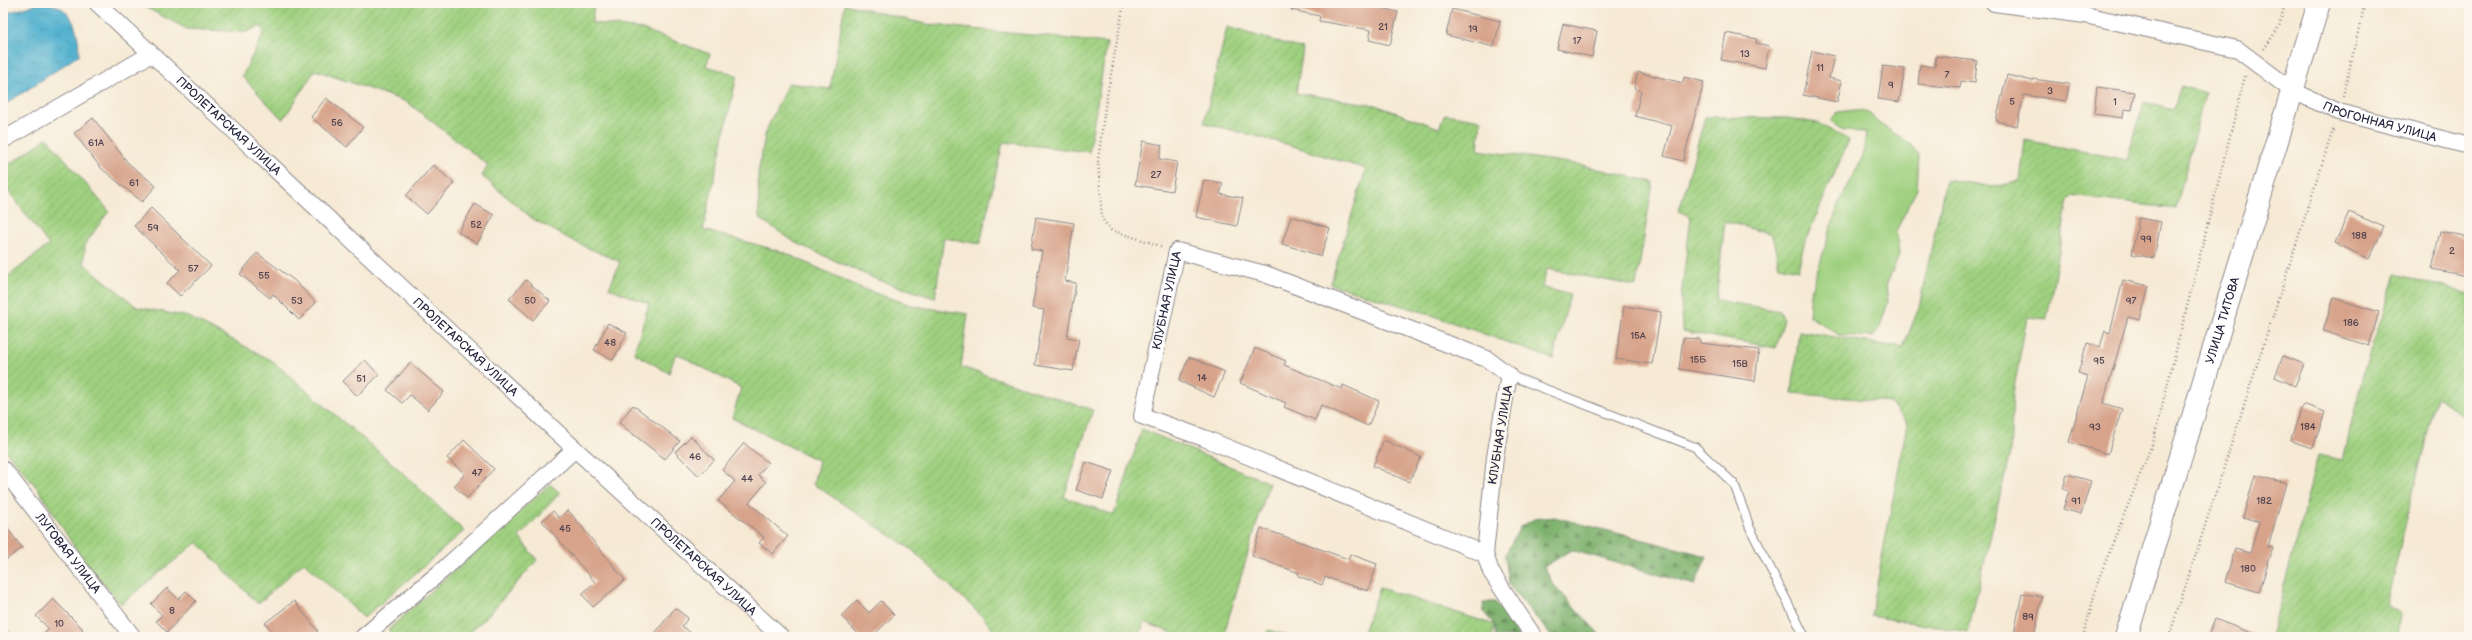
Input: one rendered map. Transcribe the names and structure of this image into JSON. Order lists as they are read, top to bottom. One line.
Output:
{"streets":{"main road":["УЛИЦА ТИТОВА"],"street":["ПРОГОННАЯ УЛИЦА","ПРОЛЕТАРСКАЯ УЛИЦА","КЛУБНАЯ УЛИЦА","ЛУГОВАЯ УЛИЦА"]},"crossings":[["ПРОГОННАЯ УЛИЦА","УЛИЦА ТИТОВА"]],"house_numbers":["21","19","17","13","11","7","9","3","5","1","56","61А","27","61","52","59","188","99","2","57","55","53","50","97","186","15А","48","15Б","95","15В","14","51","93","184","46","47","44","91","182","45","180","8","89","10"]}
